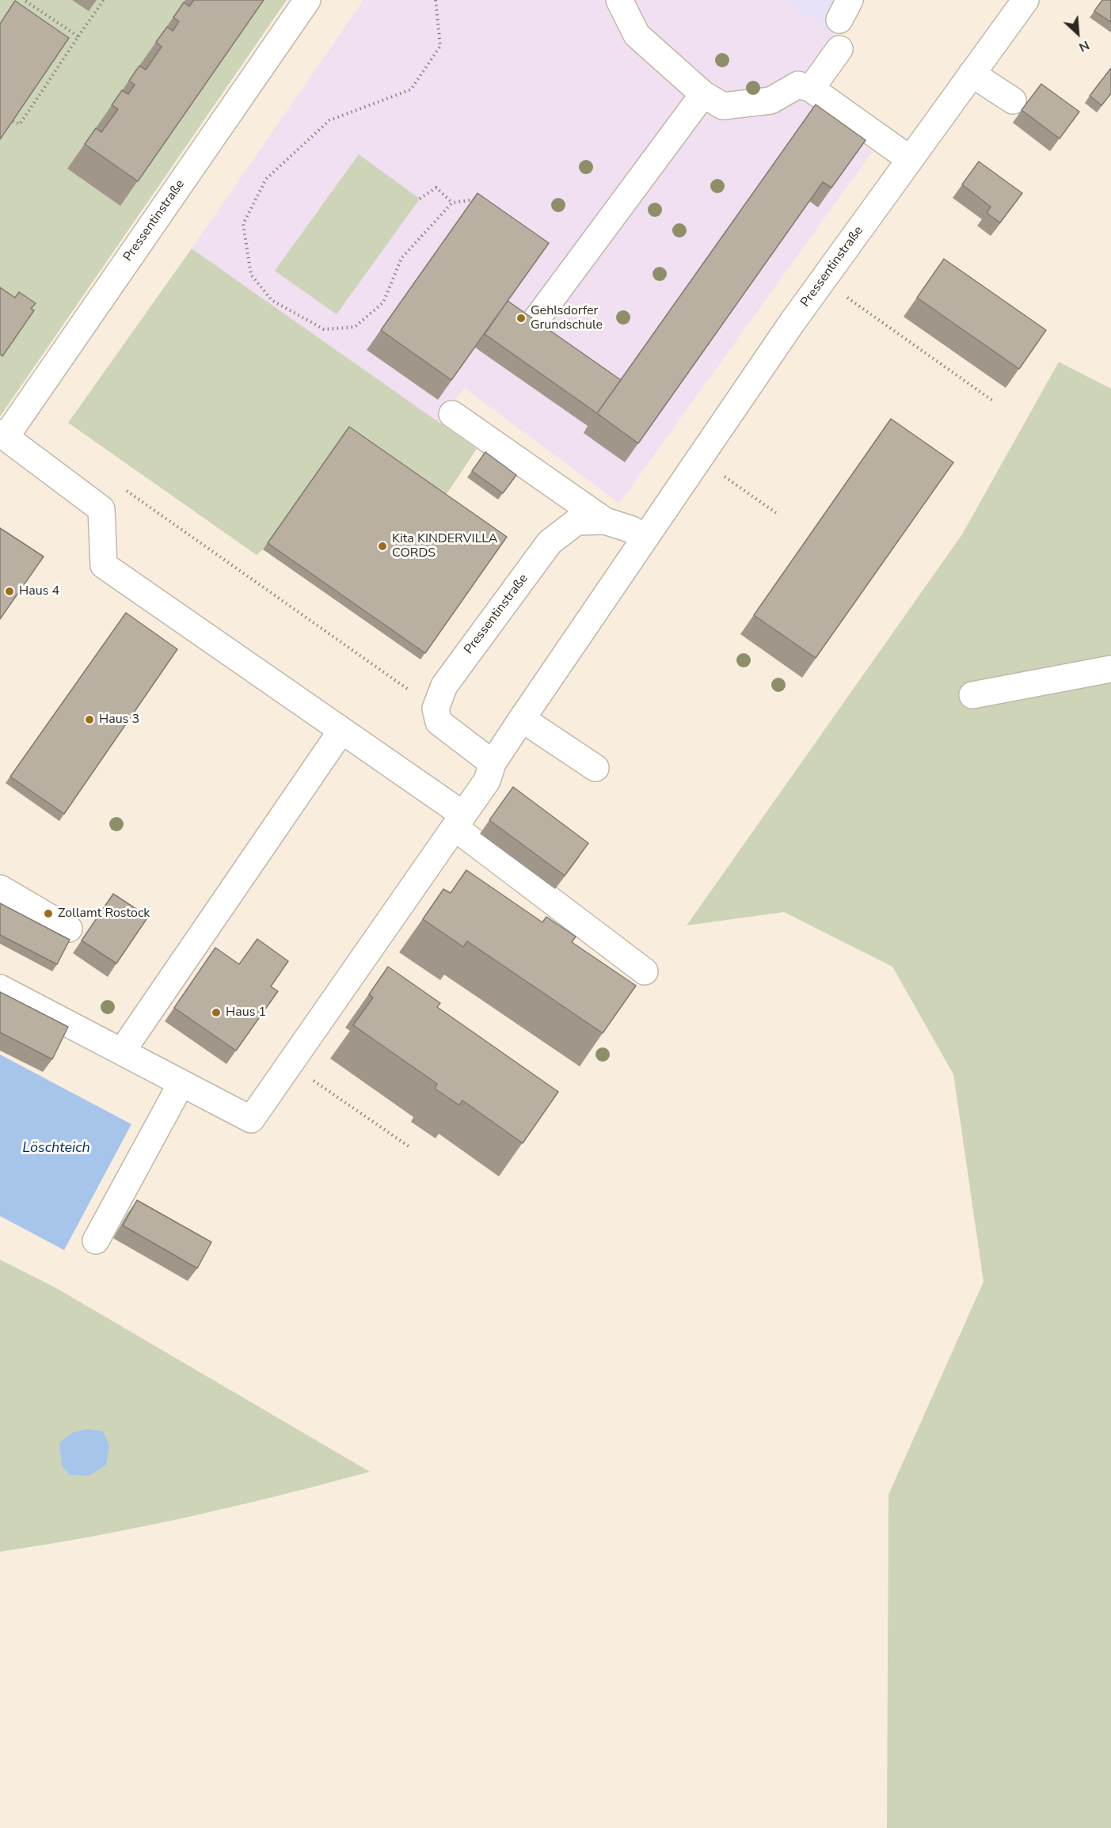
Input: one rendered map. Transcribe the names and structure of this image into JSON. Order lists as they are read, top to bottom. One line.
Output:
{"streets":{"street":["Pressentinstraße"]},"water":["Löschteich"],"places":["Gehlsdorfer Grundschule","Kita KINDERVILLA CORDS","Haus 4","Haus 3","Zollamt Rostock","Haus 1"],"north":"bottom right"}
